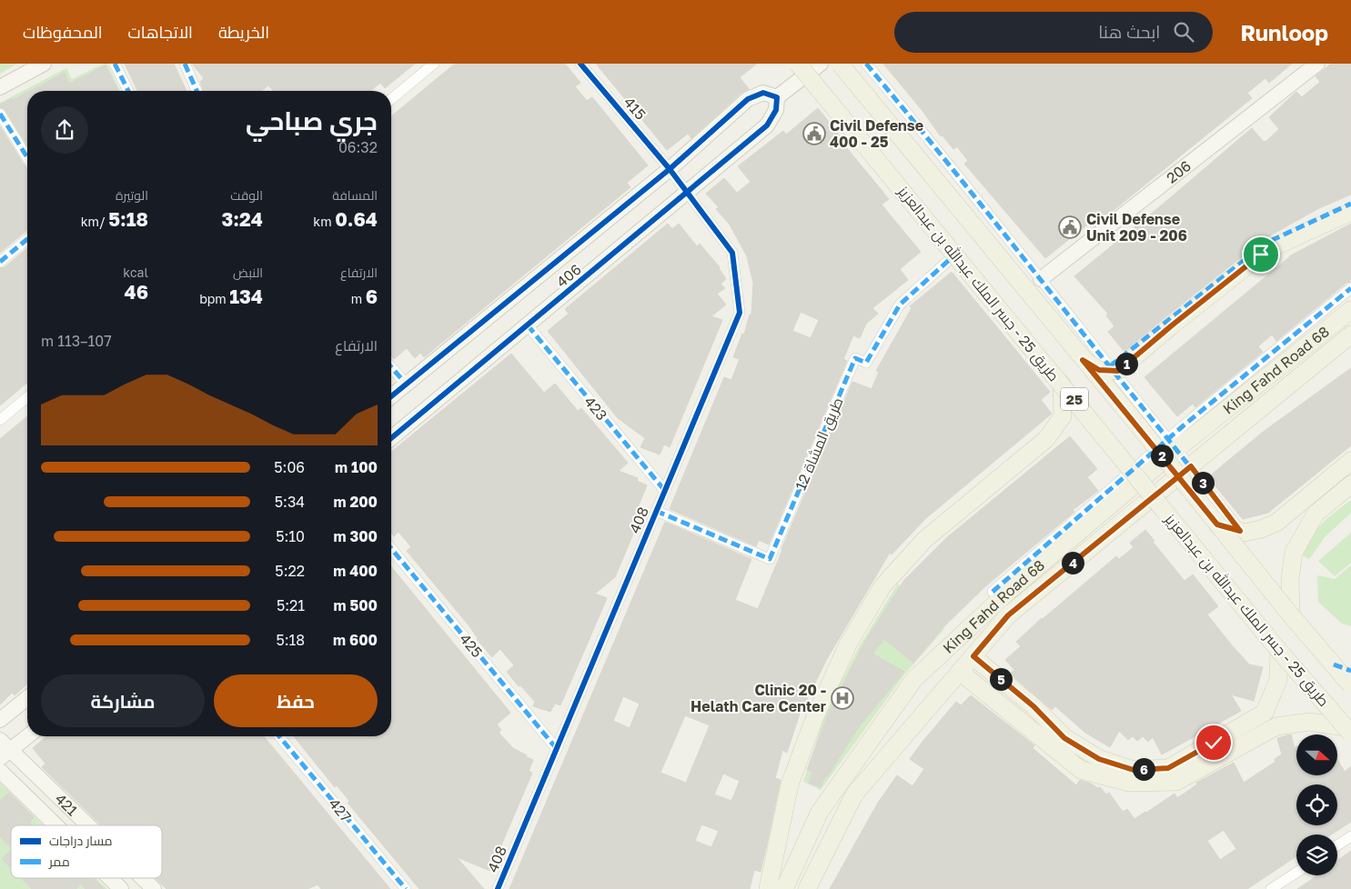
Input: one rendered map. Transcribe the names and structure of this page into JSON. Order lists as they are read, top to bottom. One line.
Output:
{"streets":{"main road":["طريق 25 - جسر الملك عبدالله بن عبدالعزيز","King Fahd Road 68","25"],"street":["415","206","406","423","طريق المشاة 12","408","425","421","427"]},"crossings":[["415","406"],["415","408"],["406","423"],["406","408"],["423","408"],["طريق المشاة 12","408"],["408","425"]],"places":{"public building":["Civil Defense 400 - 25","Civil Defense Unit 209 - 206"],"hospital":["Clinic 20 - Helath Care Center"]},"legend":["مسار دراجات","ممر"],"north":"right","page":{"header":"Runloop","search":"ابحث هنا","nav":["الخريطة","الاتجاهات","المحفوظات"],"heading":["جري صباحي","06:32"],"stats":[["المسافة","0.64 km"],["الوقت","3:24"],["الوتيرة","5:18 /km"],["الارتفاع","6 m"],["النبض","134 bpm"],["kcal","46"]],"chart":["الارتفاع","107–113 m"],"pins":["1","2","3","4","5","6"],"list":[{"name":"100 m","note":"5:06"},{"name":"200 m","note":"5:34"},{"name":"300 m","note":"5:10"},{"name":"400 m","note":"5:22"},{"name":"500 m","note":"5:21"},{"name":"600 m","note":"5:18"}],"buttons":["حفظ","مشاركة"]}}
